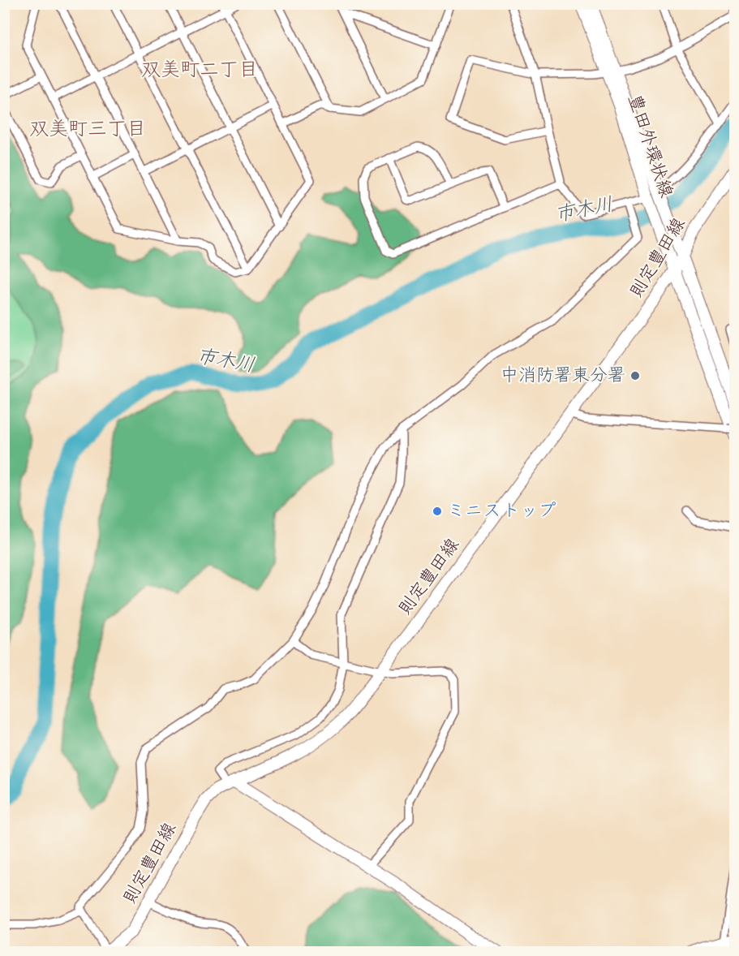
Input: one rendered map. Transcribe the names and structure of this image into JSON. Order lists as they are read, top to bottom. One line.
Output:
{"streets":{"street":["豊田外環状線","則定豊田線"]},"crossings":[["豊田外環状線","則定豊田線"]],"districts":["双美町二丁目","双美町三丁目"],"water":["市木川"],"places":["中消防署東分署","ミニストップ"]}
